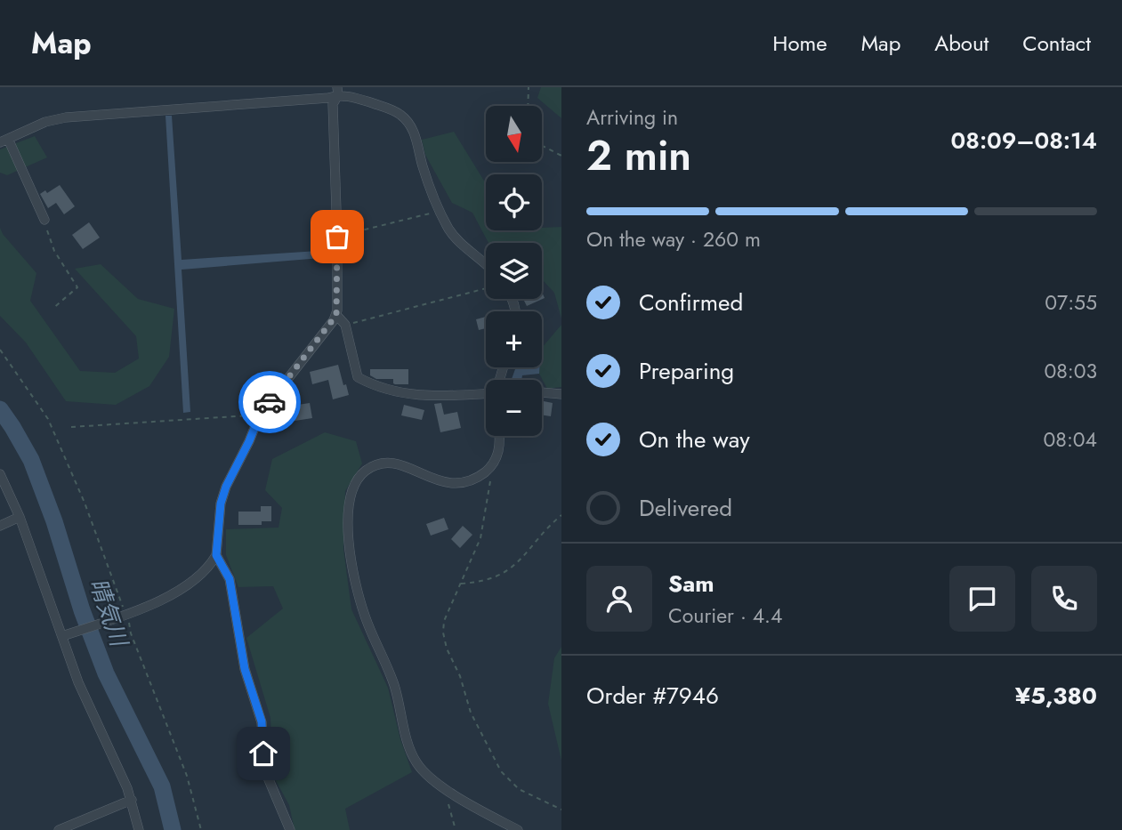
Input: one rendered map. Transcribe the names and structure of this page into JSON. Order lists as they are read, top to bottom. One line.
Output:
{"water":["晴気川"],"north":"bottom","page":{"header":"Map","nav":["Home","Map","About","Contact"],"heading":["2 min","Arriving in","08:09–08:14"],"panel":["Sam","Courier · 4.4","Order #7946","¥5,380"],"map_buttons":["+","−"],"bar":"On the way · 260 m","list":[["Confirmed","07:55"],["Preparing","08:03"],["On the way","08:04"],"Delivered"]}}
